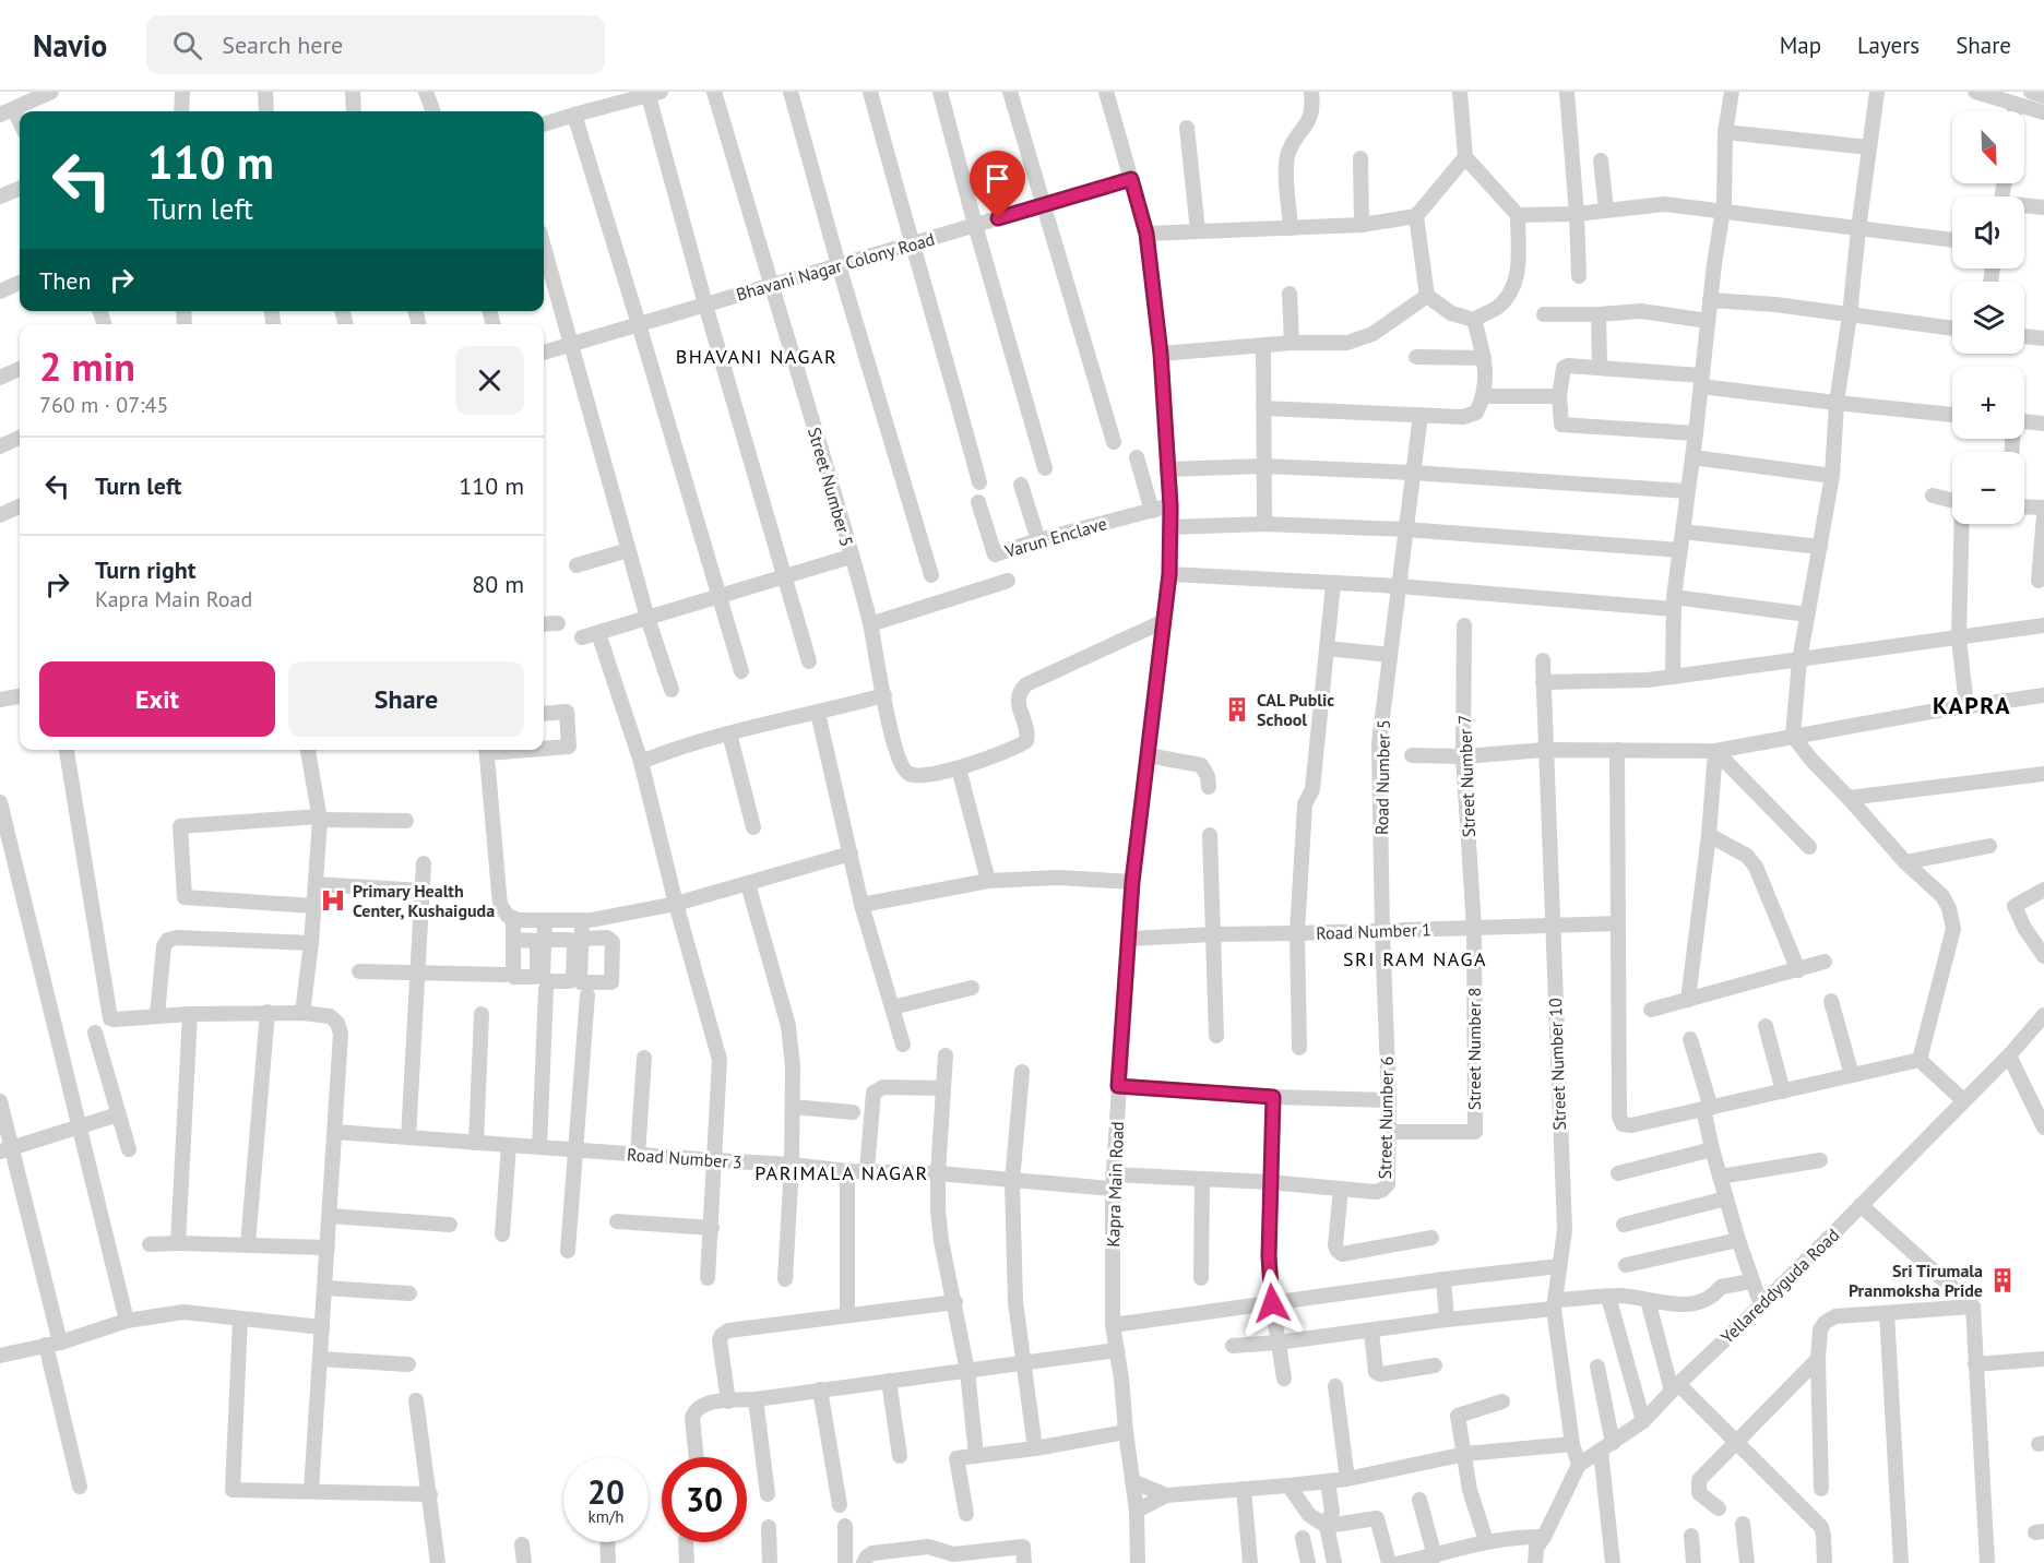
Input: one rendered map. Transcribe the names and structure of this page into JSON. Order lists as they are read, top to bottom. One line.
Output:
{"streets":{"street":["Bhavani Nagar Colony Road","Street Number 5","Varun Enclave","Street Number 7","Road Number 5","Road Number 1","Street Number 8","Street Number 10","Street Number 6","Road Number 3","Kapra Main Road","Yellareddyguda Road"]},"crossings":[["Bhavani Nagar Colony Road","Street Number 5"],["Bhavani Nagar Colony Road","Kapra Main Road"],["Street Number 5","Kapra Main Road"],["Varun Enclave","Kapra Main Road"],["Street Number 7","Road Number 1"],["Street Number 7","Street Number 8"],["Road Number 5","Road Number 1"],["Road Number 5","Street Number 6"],["Road Number 1","Street Number 8"],["Road Number 1","Street Number 10"],["Road Number 1","Street Number 6"],["Road Number 1","Kapra Main Road"],["Street Number 8","Street Number 6"],["Street Number 10","Yellareddyguda Road"],["Street Number 6","Road Number 3"],["Road Number 3","Kapra Main Road"]],"districts":["BHAVANI NAGAR","KAPRA","SRI RAM NAGA","PARIMALA NAGAR"],"places":{"building":["CAL Public School","Sri Tirumala Pranmoksha Pride"],"hospital":["Primary Health Center, Kushaiguda"]},"north":"bottom right","page":{"header":"Navio","search":"Search here","nav":["Map","Layers","Share"],"map_buttons":["+","−"],"turn":["110 m","Turn left"],"then":"Then","heading":["2 min","760 m · 07:45"],"list":[{"name":"Turn left","value":"110 m"},{"name":"Turn right","note":"Kapra Main Road","value":"80 m"}],"buttons":["Exit","Share"],"speed":"20 km/h","limit":"30"}}
